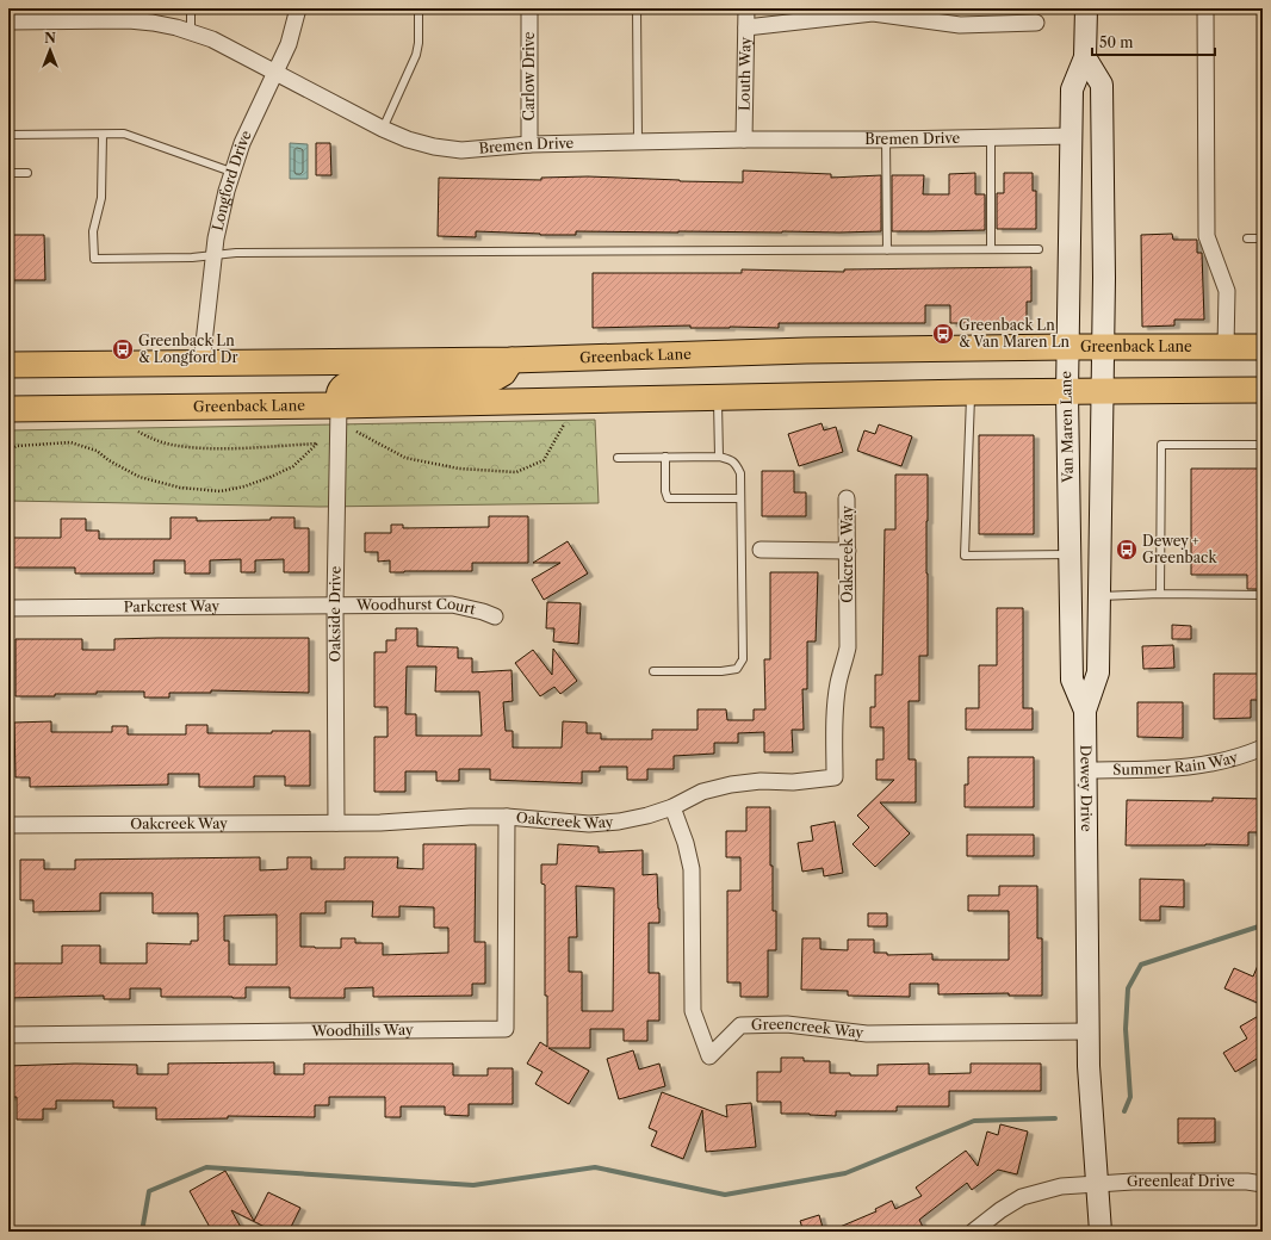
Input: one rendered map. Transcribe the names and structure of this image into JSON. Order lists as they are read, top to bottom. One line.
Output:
{"streets":{"main road":["Greenback Lane","Van Maren Lane","Dewey Drive"],"street":["Louth Way","Carlow Drive","Bremen Drive","Longford Drive","Oakcreek Way","Parkcrest Way","Woodhurst Court","Oakside Drive","Summer Rain Way","Greencreek Way","Woodhills Way","Greenleaf Drive"]},"crossings":[["Louth Way","Bremen Drive"],["Carlow Drive","Bremen Drive"],["Bremen Drive","Longford Drive"],["Bremen Drive","Van Maren Lane"],["Longford Drive","Greenback Lane"],["Greenback Lane","Van Maren Lane"],["Greenback Lane","Oakside Drive"],["Greenback Lane","Dewey Drive"],["Van Maren Lane","Dewey Drive"],["Oakcreek Way","Oakside Drive"],["Oakcreek Way","Greencreek Way"],["Oakcreek Way","Woodhills Way"],["Parkcrest Way","Woodhurst Court"],["Parkcrest Way","Oakside Drive"],["Woodhurst Court","Oakside Drive"],["Summer Rain Way","Dewey Drive"],["Dewey Drive","Greencreek Way"],["Dewey Drive","Greenleaf Drive"]],"places":{"bus stop":["Greenback Ln & Van Maren Ln","Greenback Ln & Longford Dr","Dewey + Greenback"]},"scale_bar":"50 m","north":"top"}
